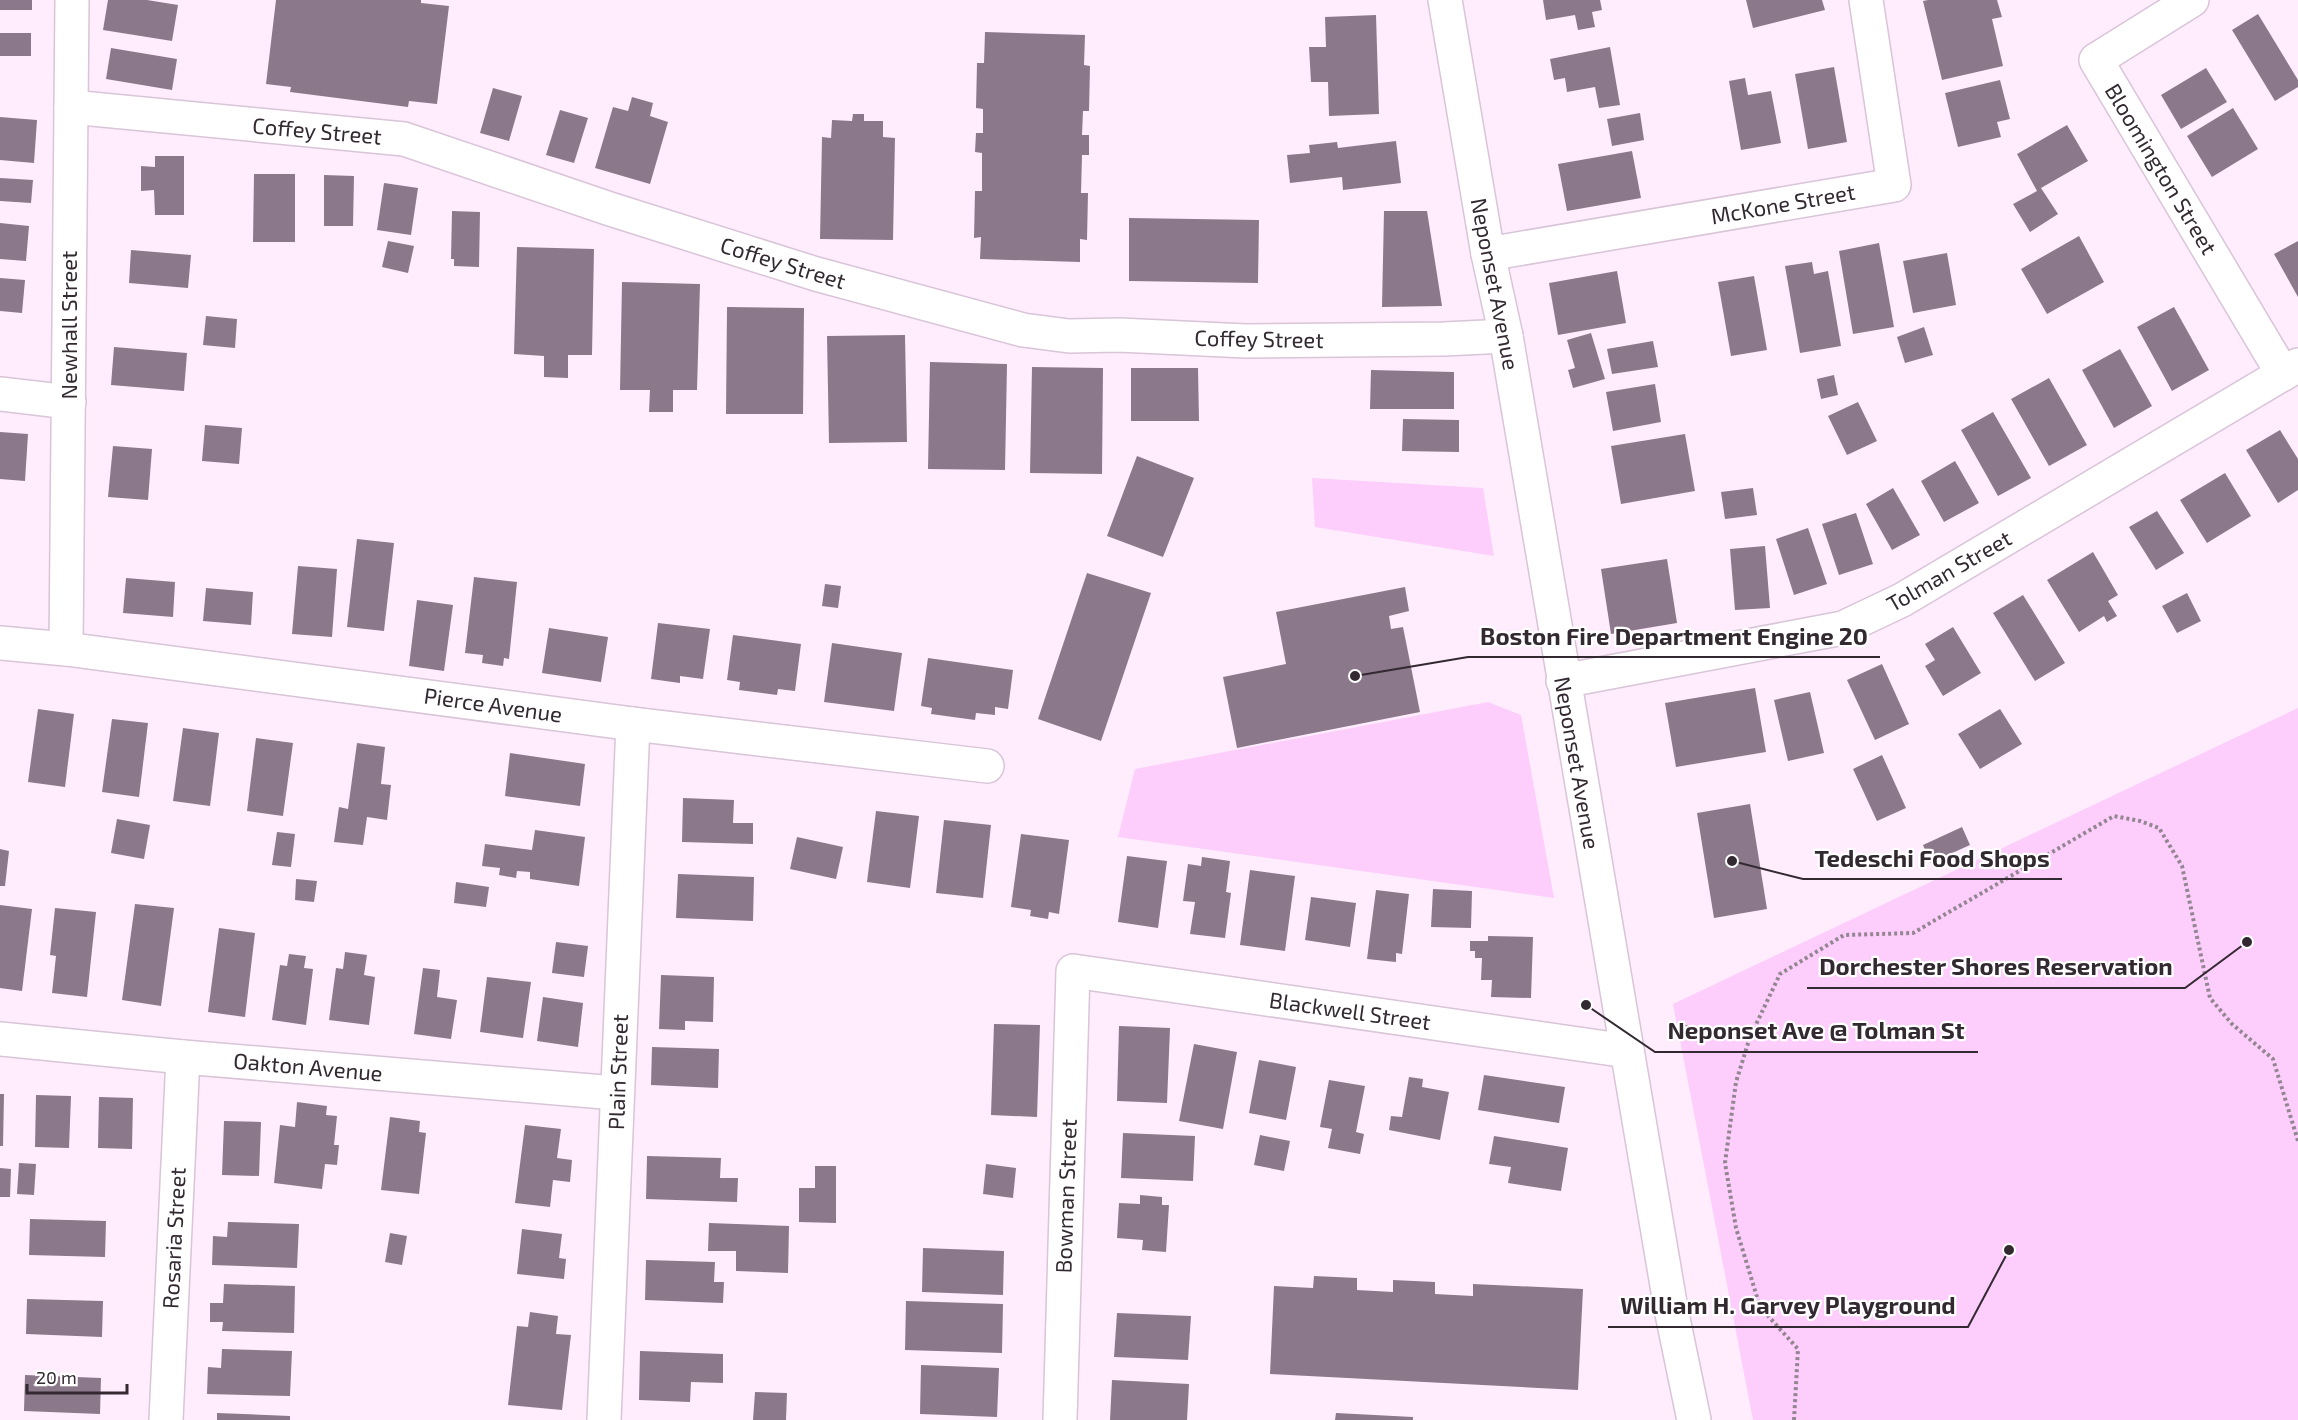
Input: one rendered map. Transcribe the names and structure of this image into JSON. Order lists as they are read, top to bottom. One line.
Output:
{"streets":{"street":["Coffey Street","Bloomington Street","McKone Street","Neponset Avenue","Newhall Street","Tolman Street","Pierce Avenue","Blackwell Street","Oakton Avenue","Plain Street","Bowman Street","Rosaria Street"]},"crossings":[["Coffey Street","Neponset Avenue"],["Coffey Street","Newhall Street"],["Bloomington Street","Tolman Street"],["McKone Street","Neponset Avenue"],["Neponset Avenue","Tolman Street"],["Neponset Avenue","Blackwell Street"],["Newhall Street","Pierce Avenue"],["Pierce Avenue","Plain Street"],["Blackwell Street","Bowman Street"],["Oakton Avenue","Plain Street"],["Oakton Avenue","Rosaria Street"]],"places":["Boston Fire Department Engine 20","Tedeschi Food Shops","Dorchester Shores Reservation","Neponset Ave @ Tolman St","William H. Garvey Playground"],"scale_bar":"20 m"}
